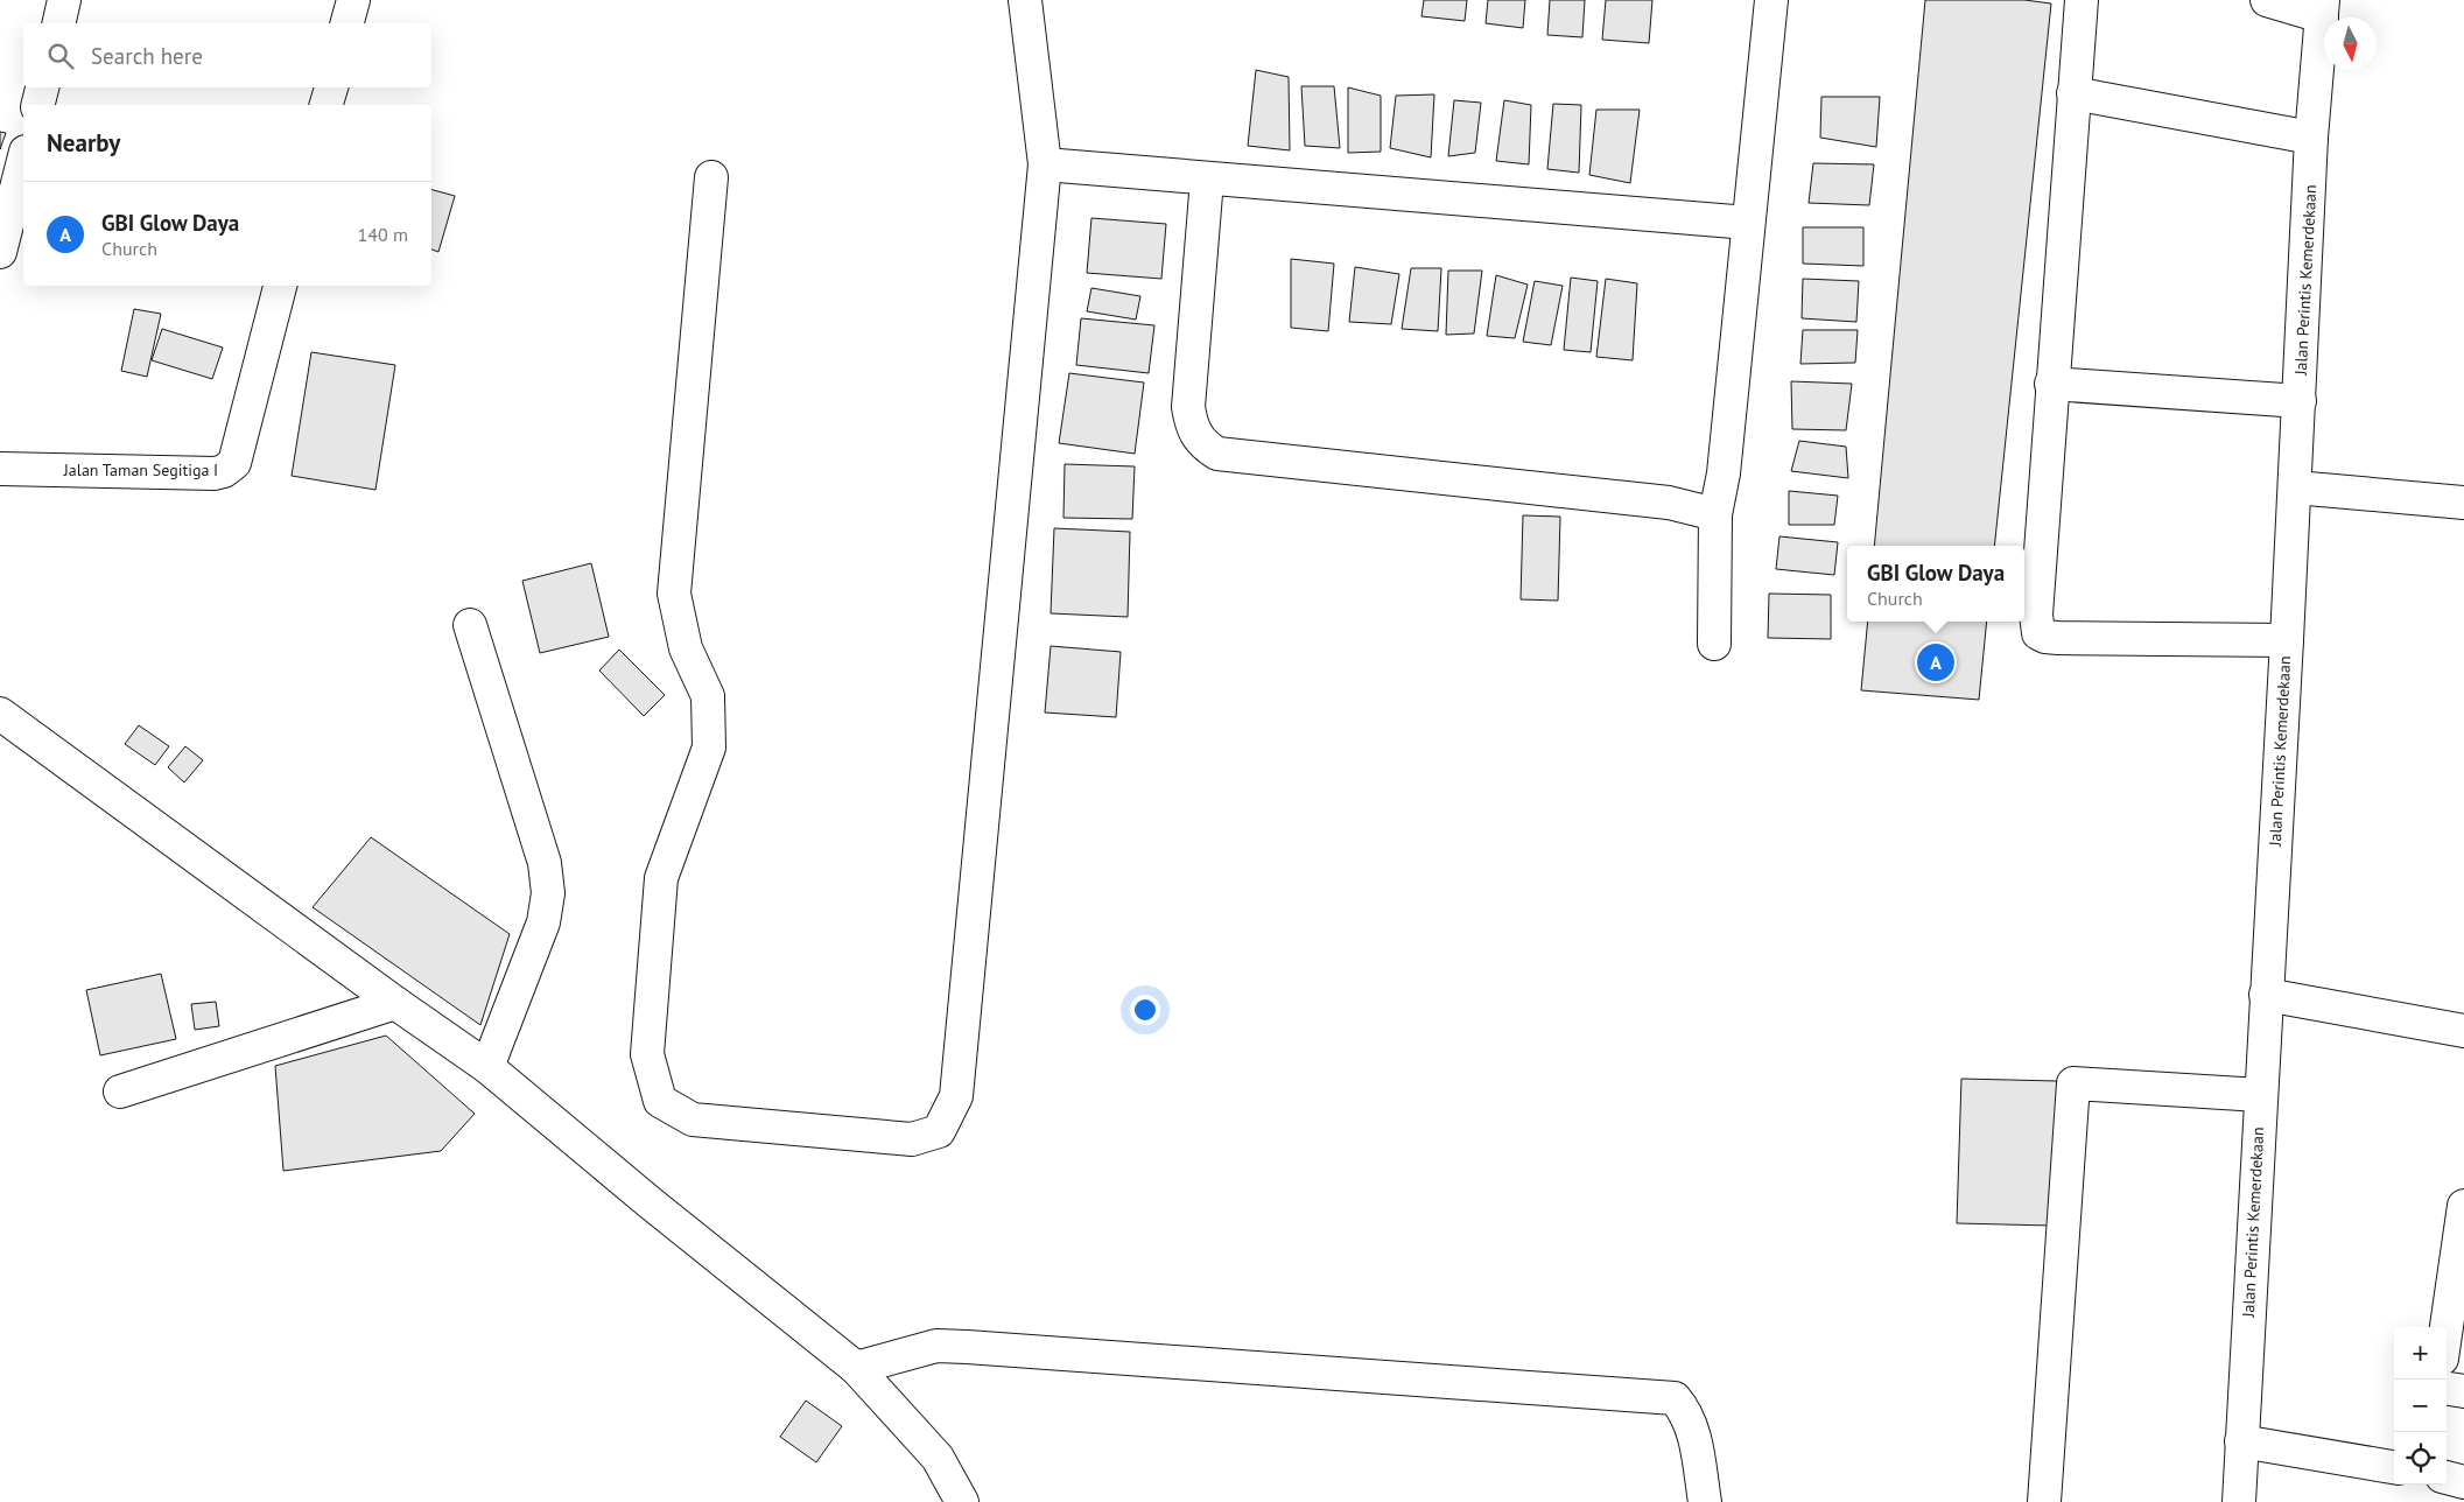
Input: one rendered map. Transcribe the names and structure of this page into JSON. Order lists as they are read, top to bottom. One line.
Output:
{"streets":{"main road":["Jalan Perintis Kemerdekaan","Jalan Taman Segitiga I"]},"north":"bottom","page":{"search":"Search here","heading":"Nearby","list":[{"mark":"A","name":"GBI Glow Daya","note":"Church","value":"140 m"}],"popup":["GBI Glow Daya","Church"],"pins":"A","map_buttons":["+","−"]}}
